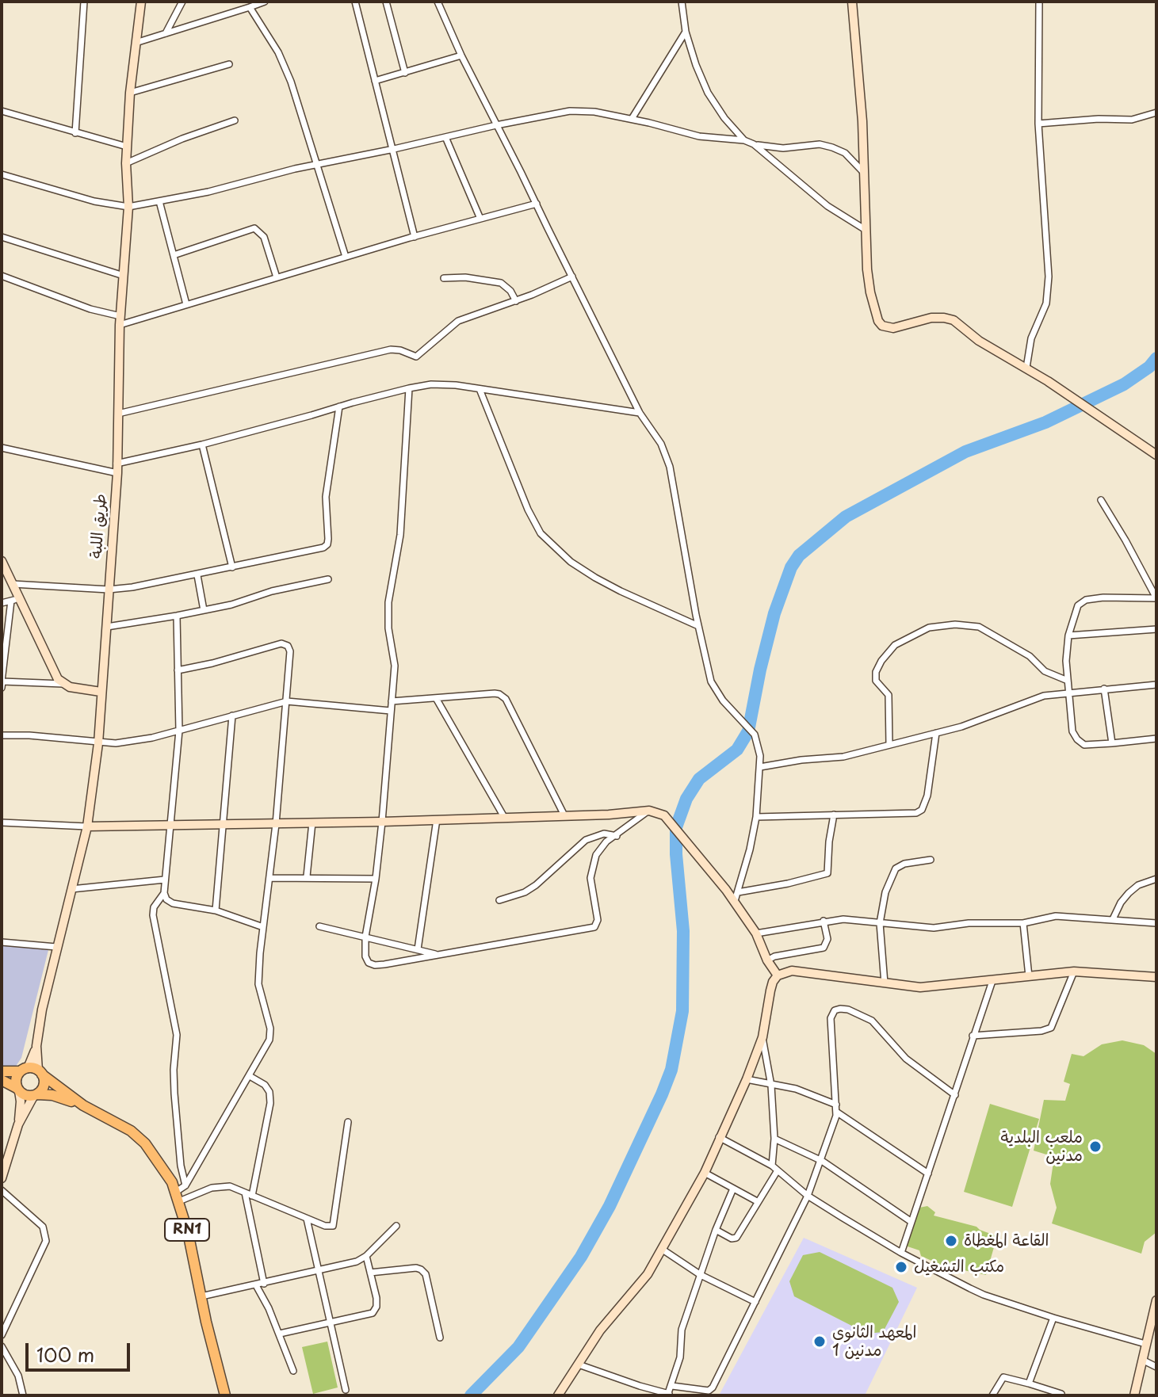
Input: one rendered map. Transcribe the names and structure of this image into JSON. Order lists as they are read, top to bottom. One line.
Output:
{"streets":{"main road":["RN1"],"street":["طريق اللبة"]},"crossings":[["طريق اللبة","RN1"]],"places":["ملعب البلدية مدنين","القاعة المغطاة","مكتب التشغيل","المعهد الثانوي مدنين 1"],"scale_bar":"100 m"}
